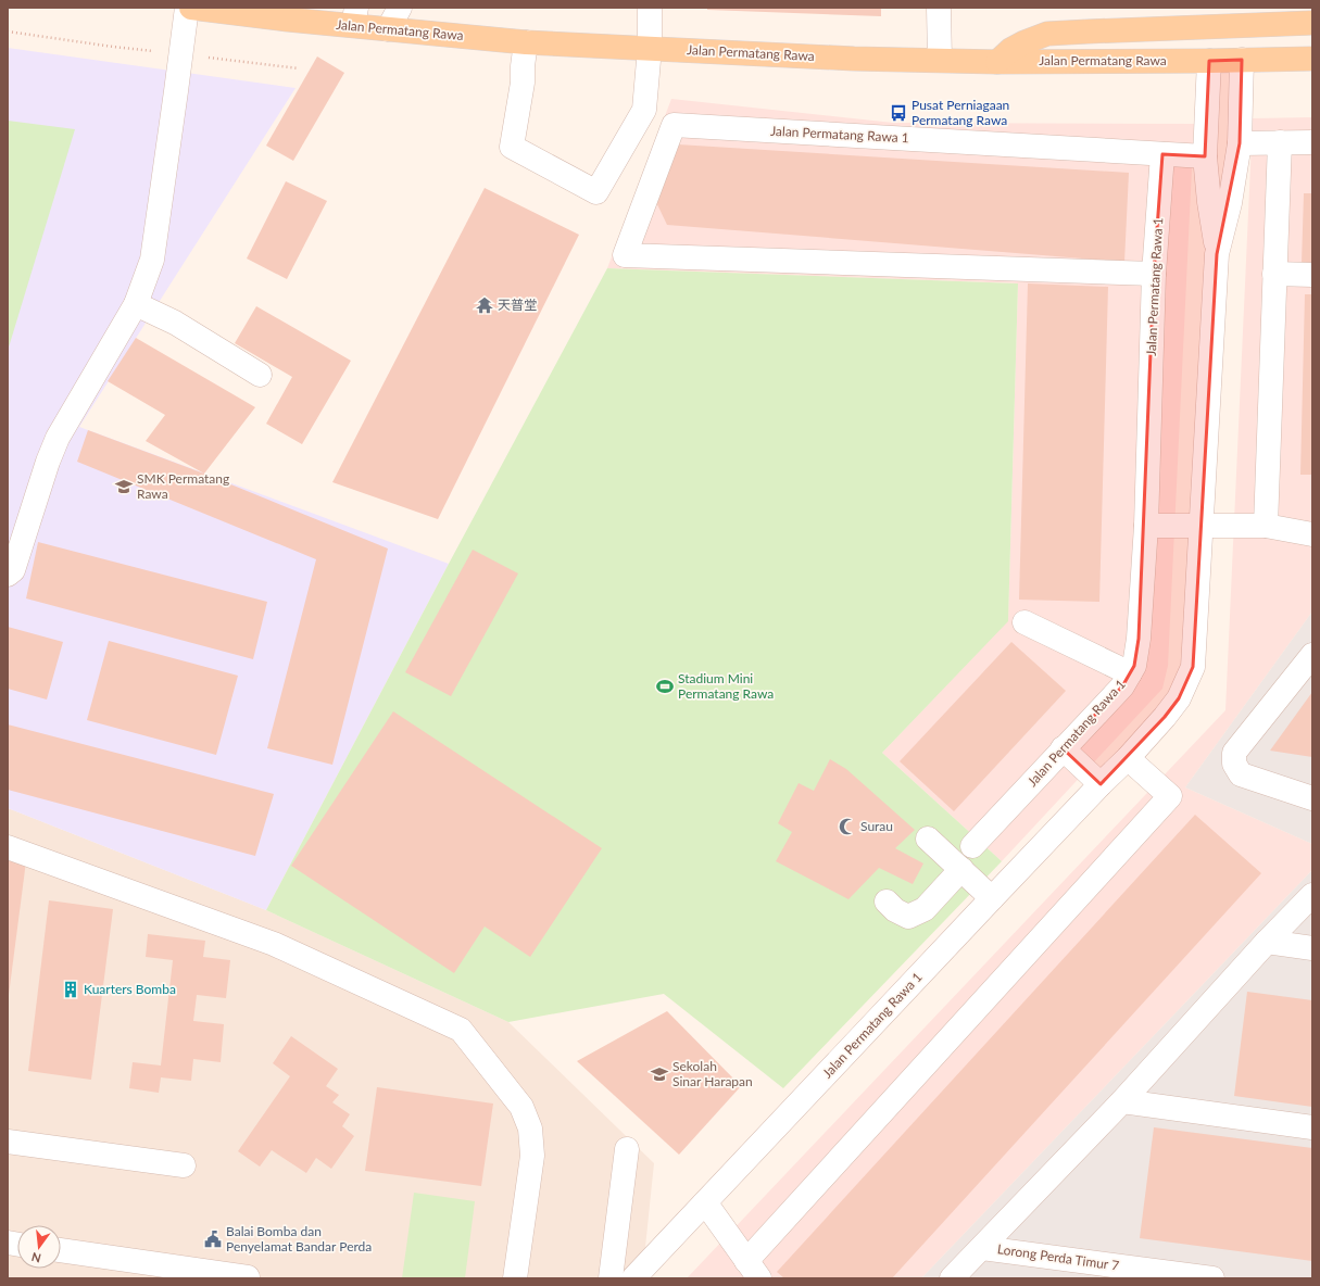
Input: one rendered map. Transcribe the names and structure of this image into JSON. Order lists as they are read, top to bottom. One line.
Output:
{"streets":{"main road":["Jalan Permatang Rawa"],"street":["Jalan Permatang Rawa 1","Lorong Perda Timur 7"]},"crossings":[["Jalan Permatang Rawa","Jalan Permatang Rawa 1"]],"places":{"bus stop":["Pusat Perniagaan Permatang Rawa"],"temple":["天普堂"],"school or university":["SMK Permatang Rawa","Sekolah Sinar Harapan"],"sports":["Stadium Mini Permatang Rawa"],"mosque":["Surau"],"building":["Kuarters Bomba"],"public building":["Balai Bomba dan Penyelamat Bandar Perda"]},"north":"bottom"}
